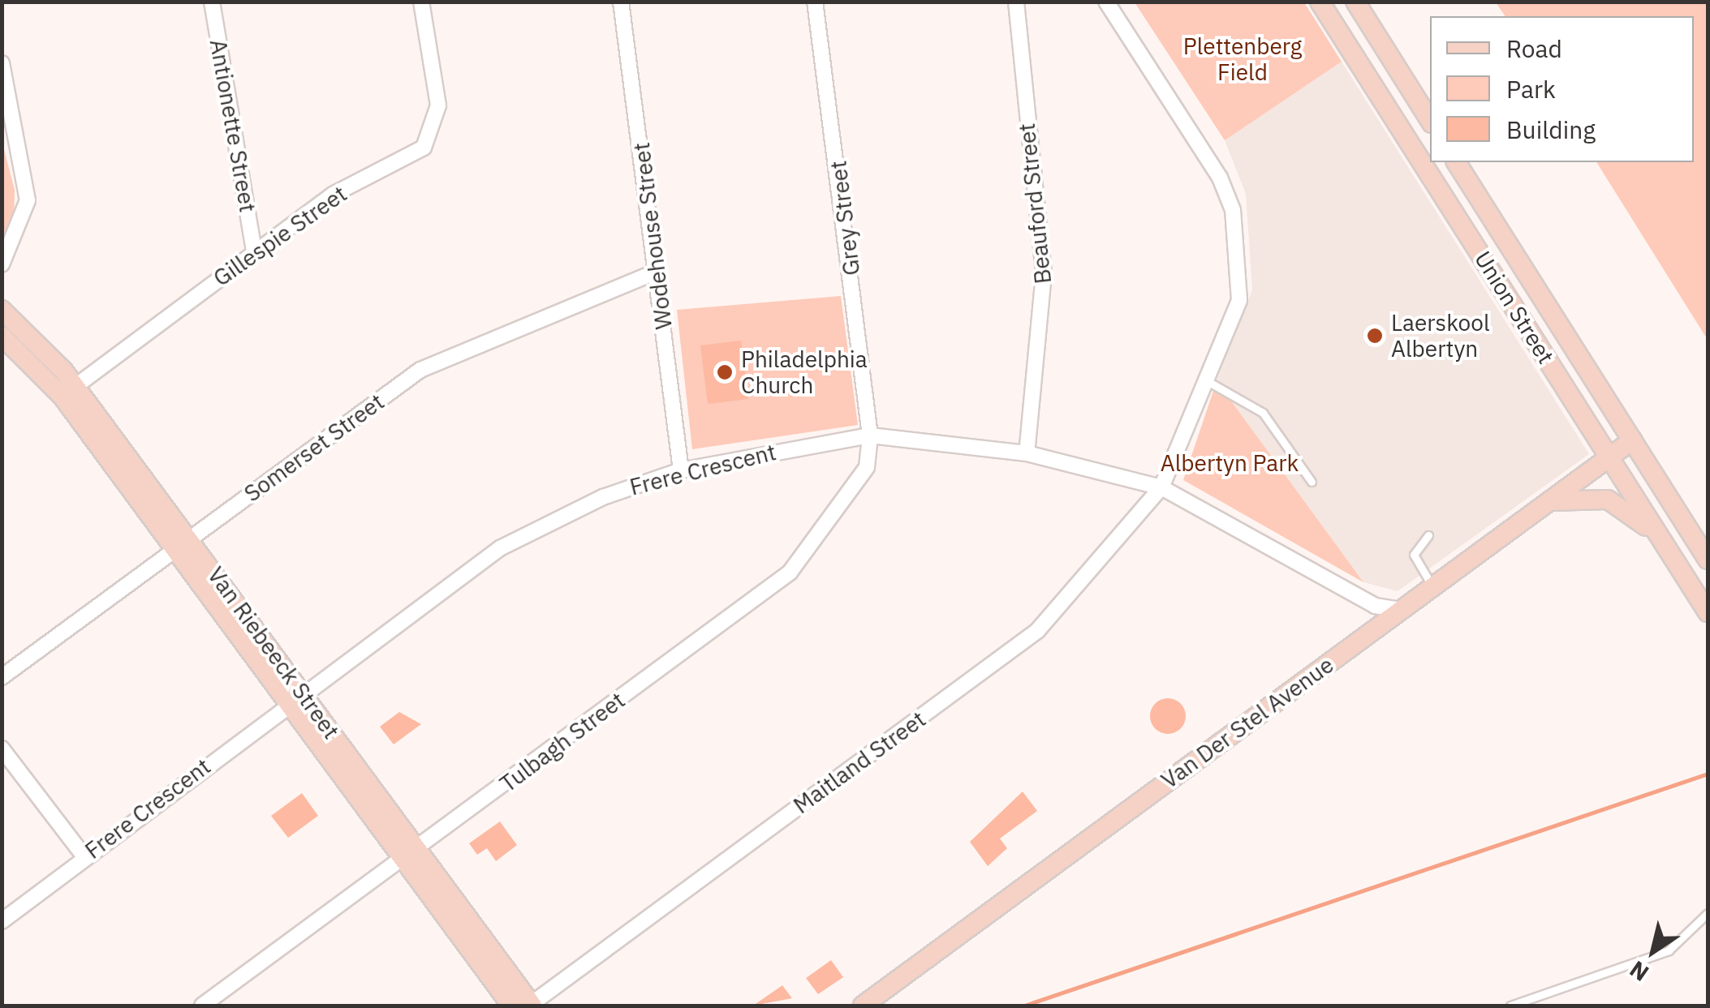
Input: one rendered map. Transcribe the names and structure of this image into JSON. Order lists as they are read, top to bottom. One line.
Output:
{"streets":{"street":["Antionette Street","Beauford Street","Grey Street","Gillespie Street","Wodehouse Street","Union Street","Somerset Street","Frere Crescent","Van Riebeeck Street","Van Der Stel Avenue","Tulbagh Street","Maitland Street"]},"crossings":[["Antionette Street","Gillespie Street"],["Beauford Street","Frere Crescent"],["Grey Street","Frere Crescent"],["Grey Street","Tulbagh Street"],["Gillespie Street","Van Riebeeck Street"],["Wodehouse Street","Somerset Street"],["Wodehouse Street","Frere Crescent"],["Union Street","Van Der Stel Avenue"],["Somerset Street","Van Riebeeck Street"],["Frere Crescent","Van Riebeeck Street"],["Frere Crescent","Van Der Stel Avenue"],["Frere Crescent","Tulbagh Street"],["Frere Crescent","Maitland Street"],["Van Riebeeck Street","Tulbagh Street"],["Van Riebeeck Street","Maitland Street"]],"parks":["Plettenberg Field","Albertyn Park"],"places":["Laerskool Albertyn","Philadelphia Church"],"legend":["Road","Park","Building"],"north":"bottom left"}
